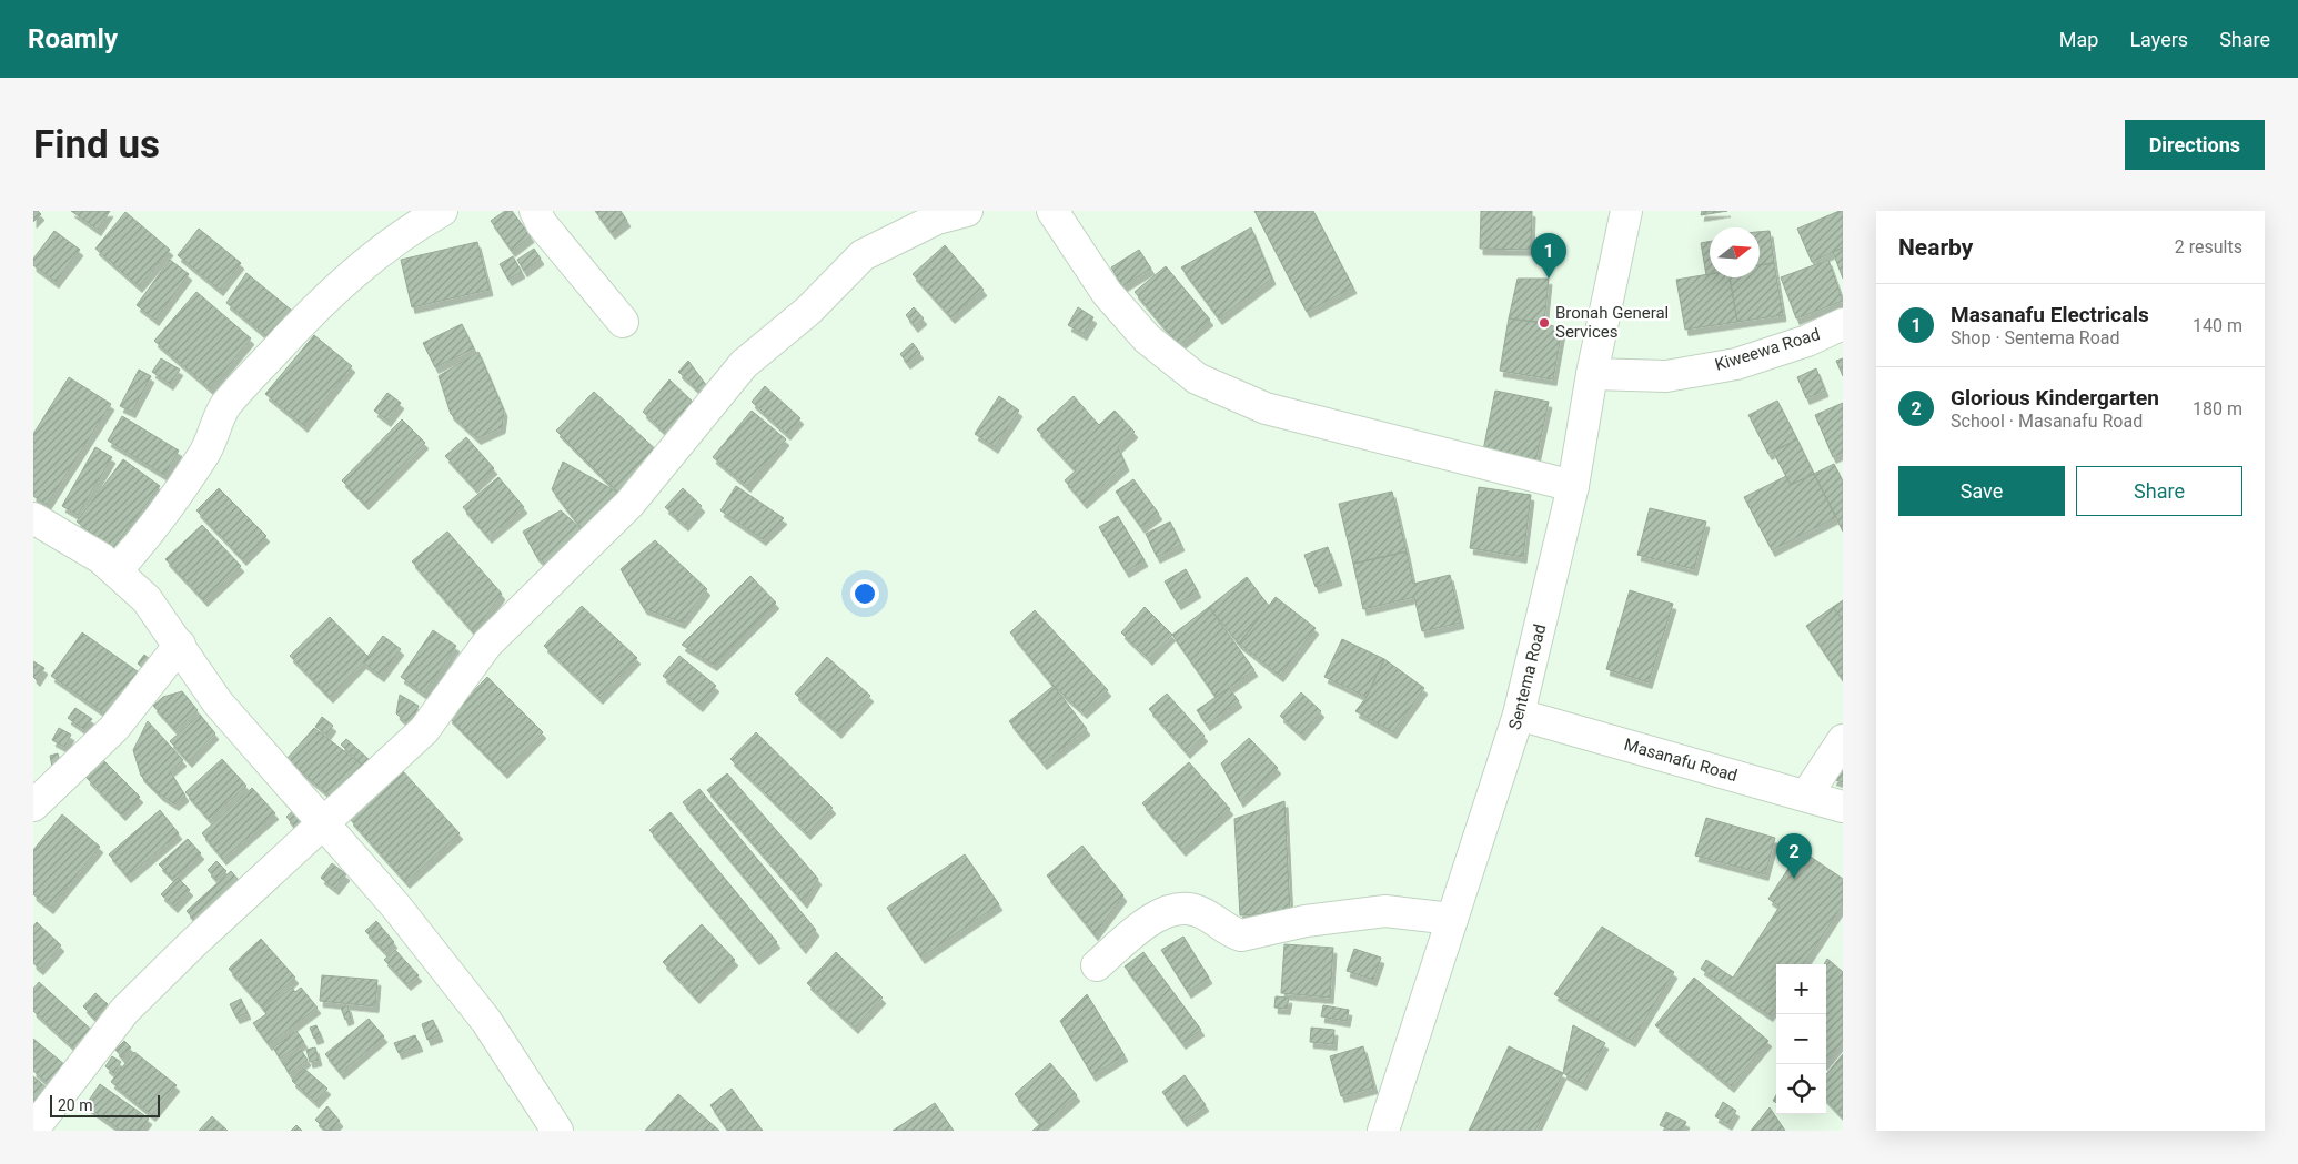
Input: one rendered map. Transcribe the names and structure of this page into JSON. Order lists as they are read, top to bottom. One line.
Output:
{"streets":{"street":["Kiweewa Road","Sentema Road","Masanafu Road"]},"crossings":[["Kiweewa Road","Sentema Road"],["Sentema Road","Masanafu Road"]],"places":["Bronah General Services"],"scale_bar":"20 m","north":"right","page":{"header":"Roamly","nav":["Map","Layers","Share"],"buttons":["Directions",["Save","Share"]],"title":"Find us","heading":["Nearby","2 results"],"pins":["1","2"],"list":[{"mark":"1","name":"Masanafu Electricals","note":"Shop · Sentema Road","value":"140 m"},{"mark":"2","name":"Glorious Kindergarten","note":"School · Masanafu Road","value":"180 m"}],"map_buttons":["+","−"],"scale":"20 m"}}
